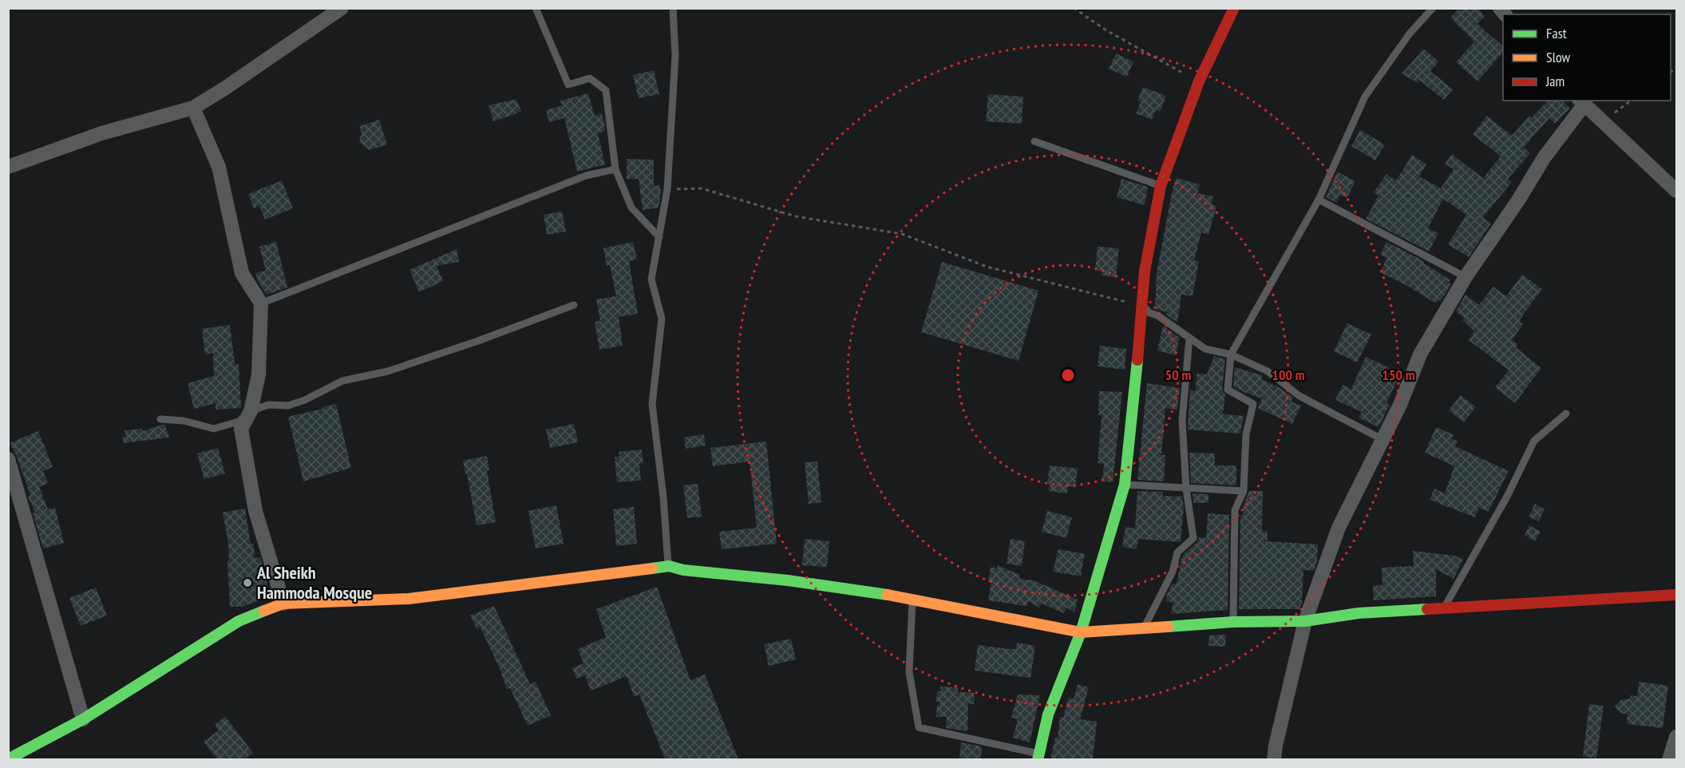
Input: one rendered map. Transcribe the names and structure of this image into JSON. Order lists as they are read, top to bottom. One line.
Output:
{"places":["Al Sheikh Hammoda Mosque"],"legend":["Fast","Slow","Jam"],"rings":["50 m","100 m","150 m"]}
